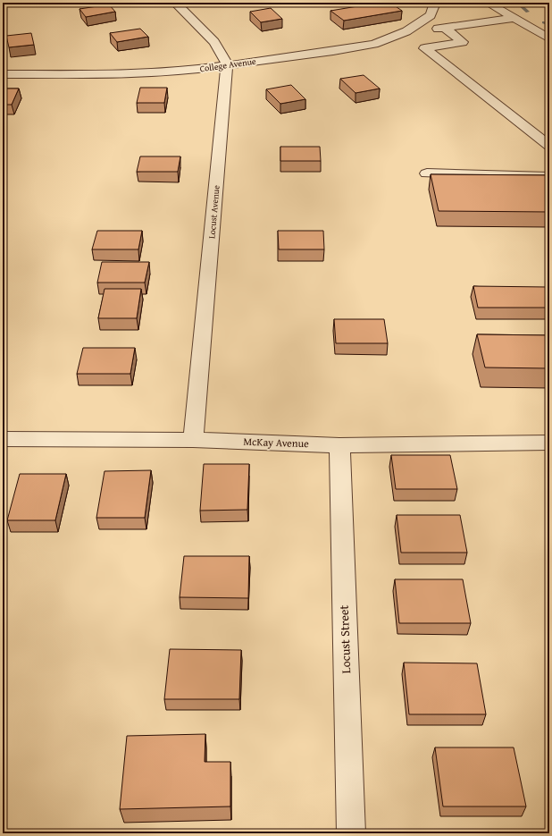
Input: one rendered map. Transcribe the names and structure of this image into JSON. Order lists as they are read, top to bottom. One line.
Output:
{"streets":{"street":["College Avenue","Locust Avenue","McKay Avenue","Locust Street"]},"crossings":[["College Avenue","Locust Avenue"],["Locust Avenue","McKay Avenue"],["McKay Avenue","Locust Street"]]}
